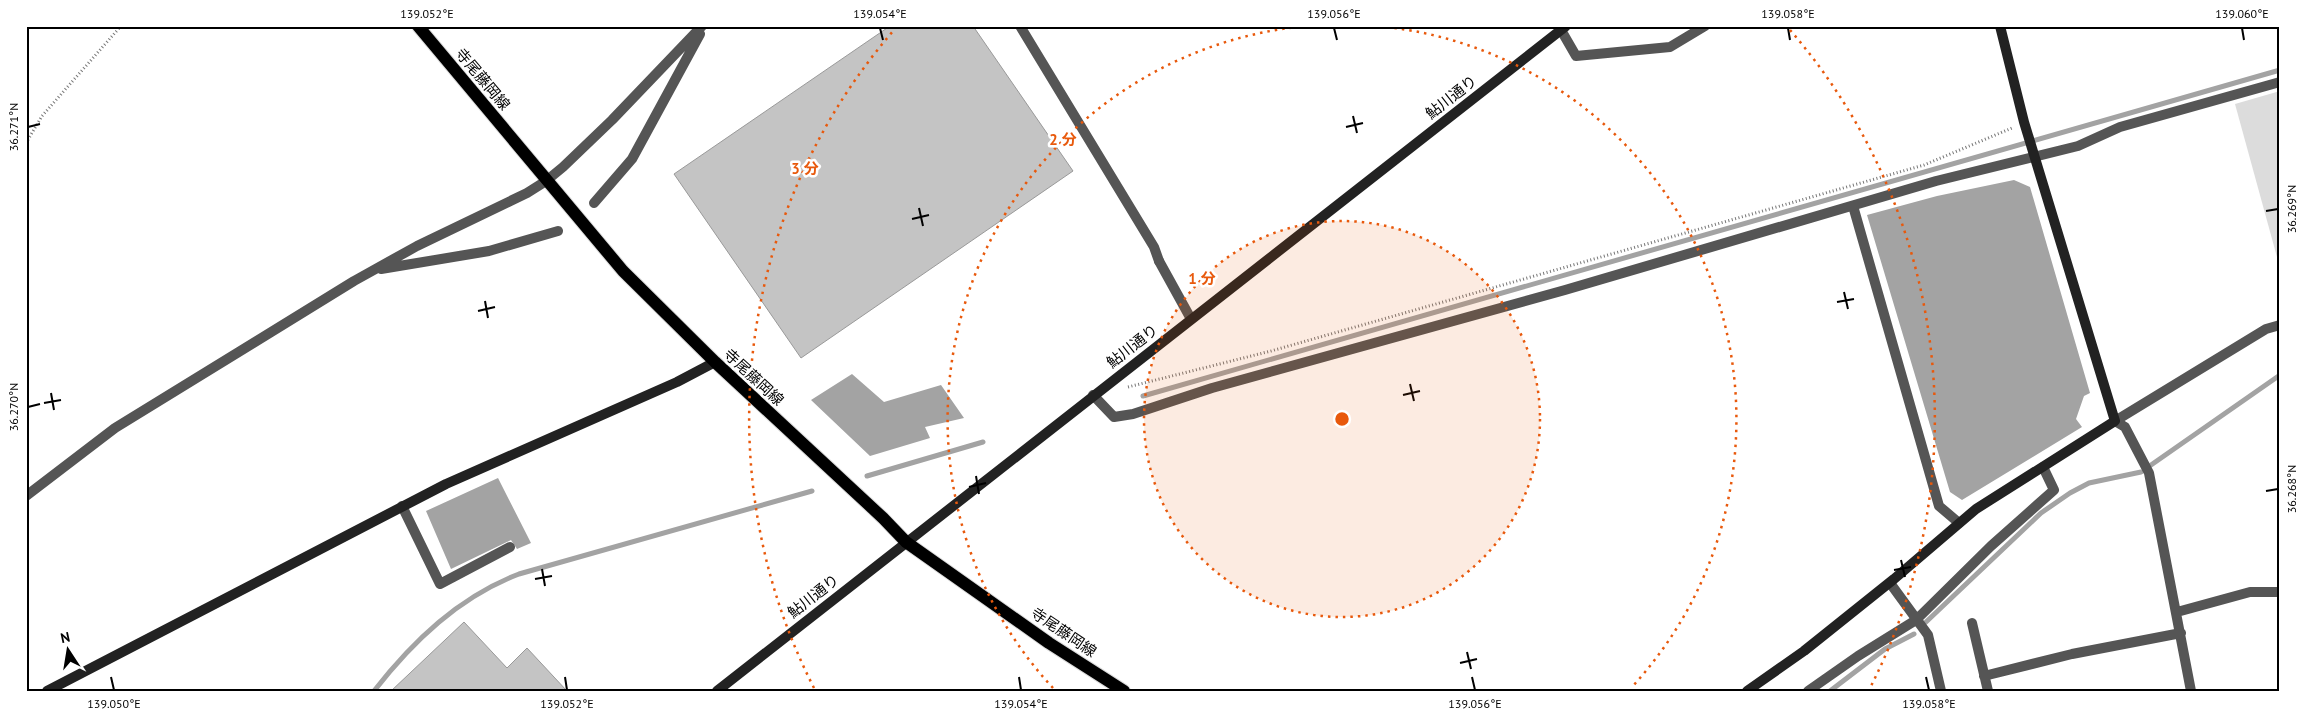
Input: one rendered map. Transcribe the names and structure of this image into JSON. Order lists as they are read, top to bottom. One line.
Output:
{"streets":{"main road":["寺尾藤岡線"],"street":["鮎川通り"]},"crossings":[["寺尾藤岡線","鮎川通り"]],"north":"top","coordinates":["139.052°E","139.054°E","139.056°E","139.058°E","139.060°E","36.271°N","36.269°N","36.270°N","36.268°N","139.050°E"],"rings":["2 分","3 分","1 分"]}
